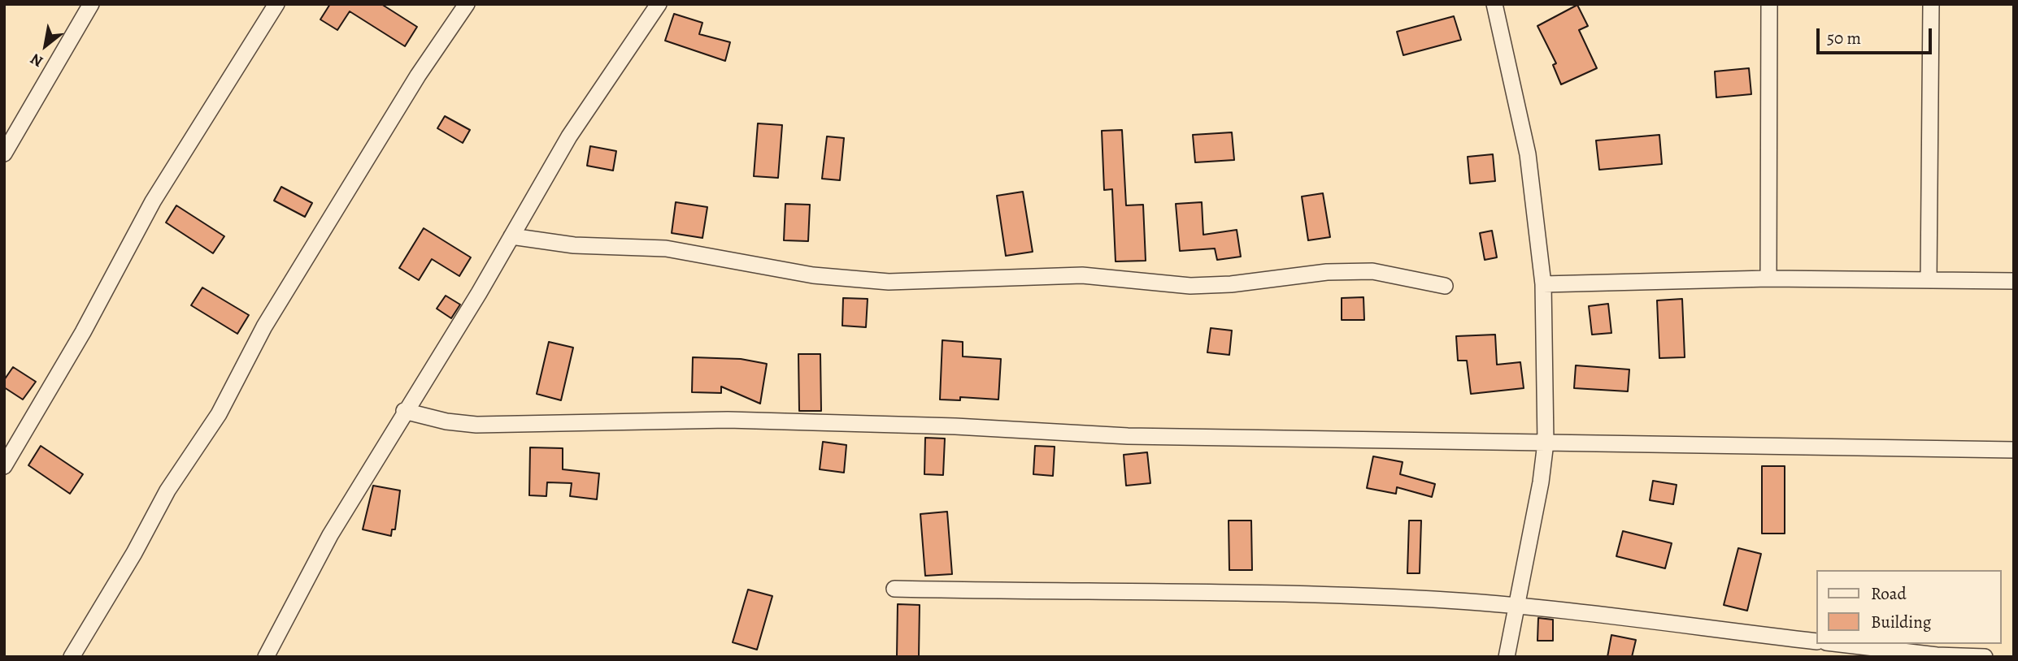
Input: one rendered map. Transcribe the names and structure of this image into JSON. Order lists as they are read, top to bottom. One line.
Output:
{"legend":["Road","Building"],"scale_bar":"50 m","north":"bottom left"}
